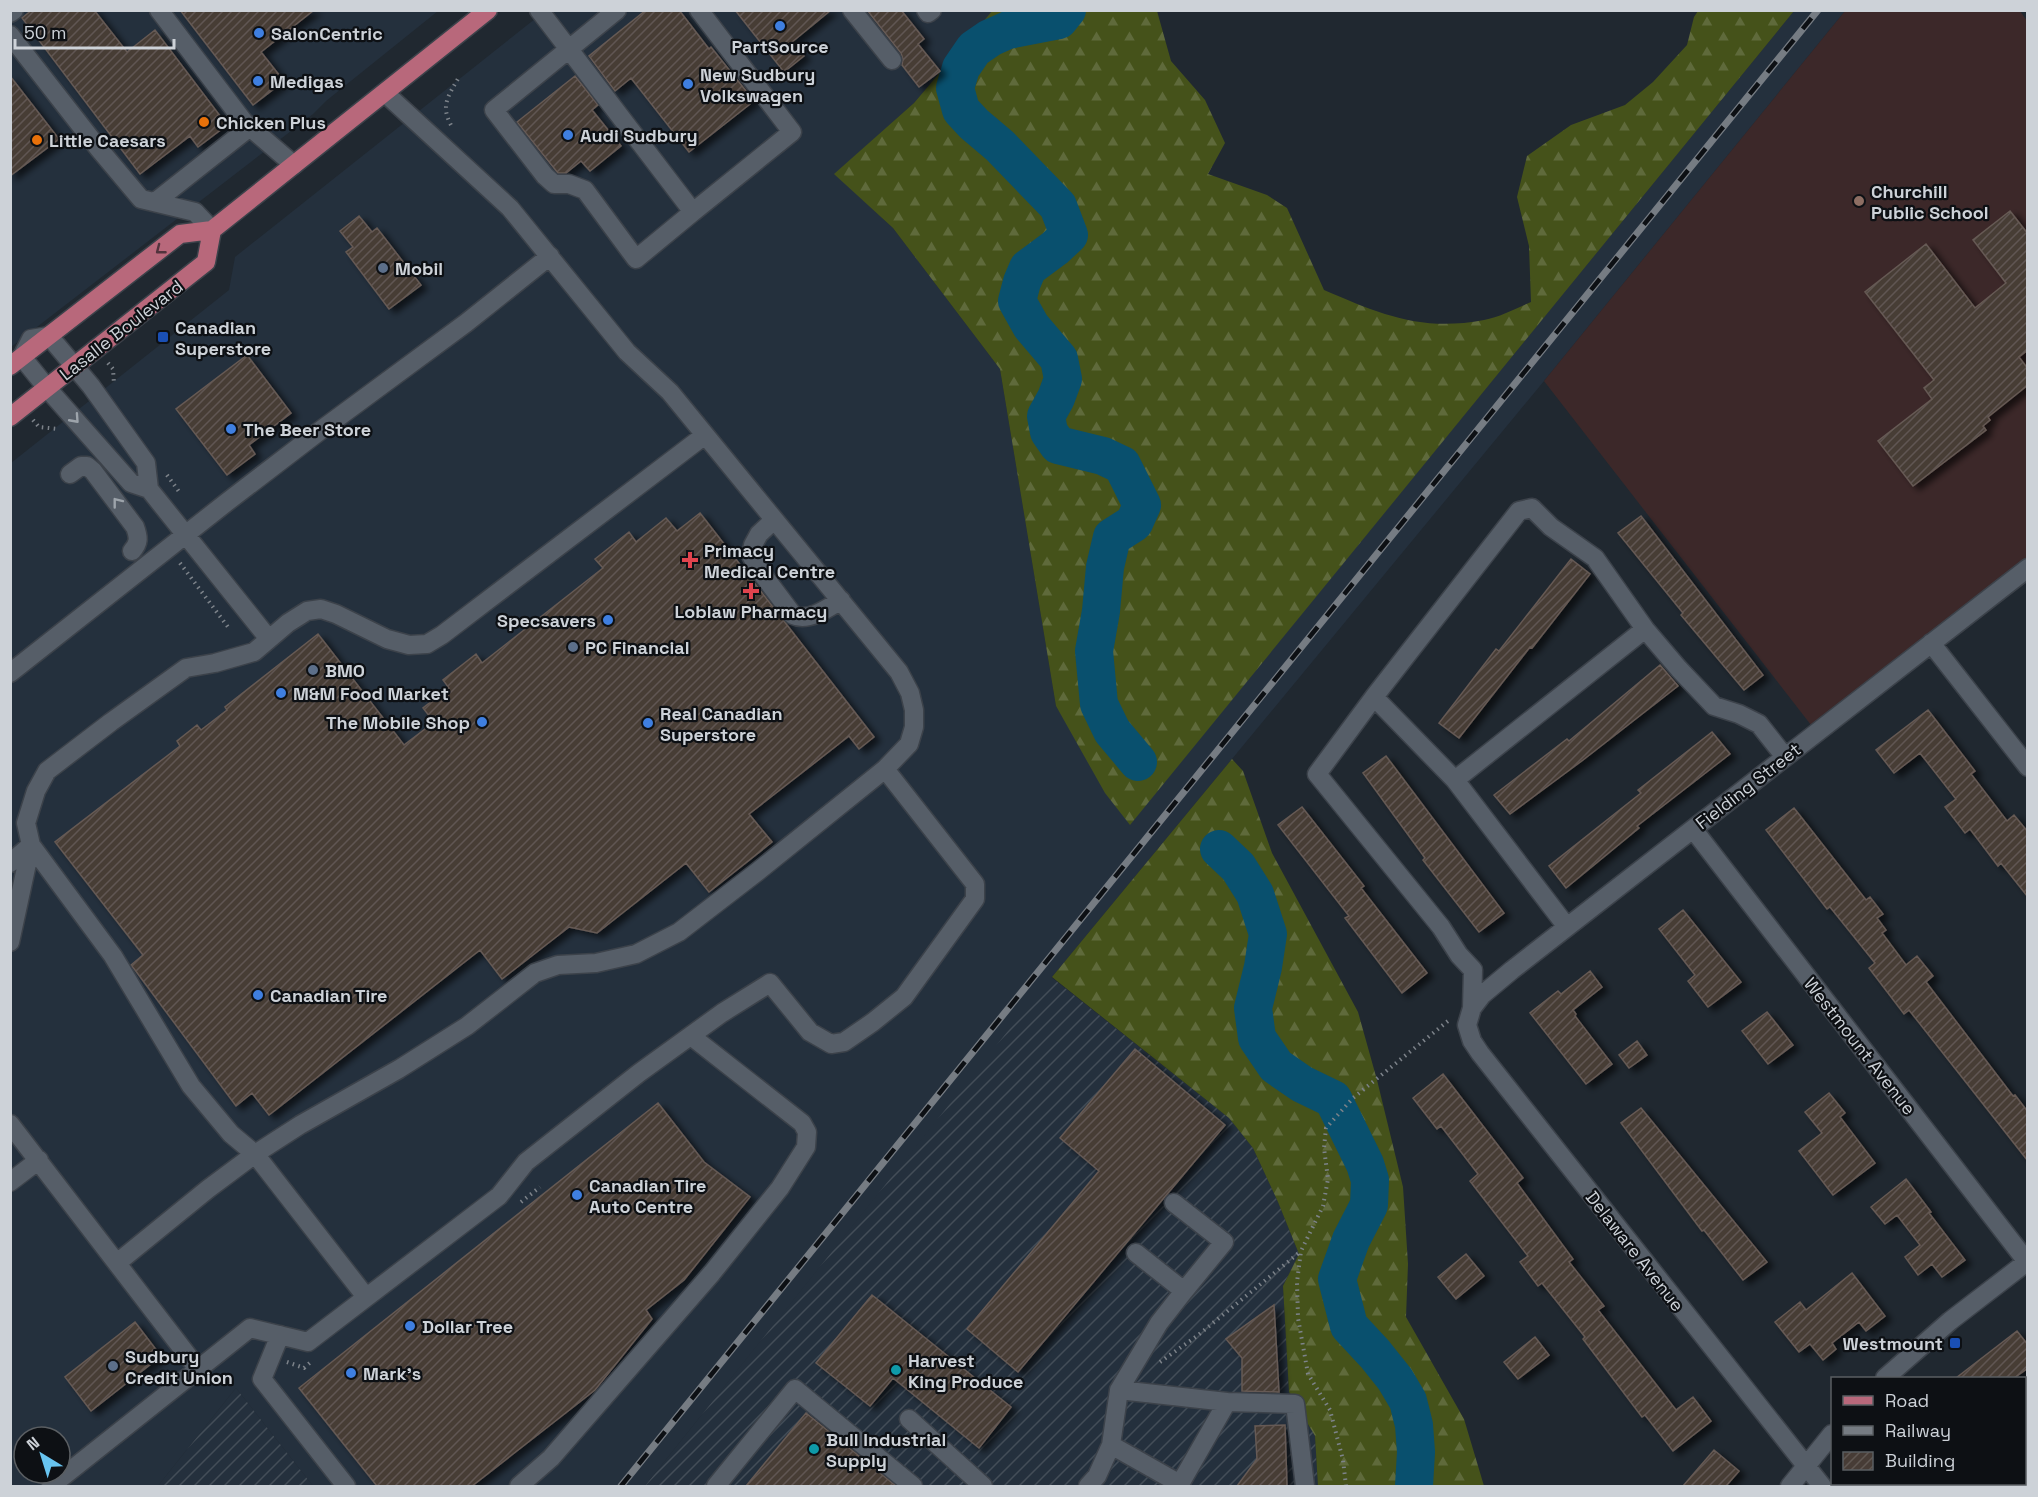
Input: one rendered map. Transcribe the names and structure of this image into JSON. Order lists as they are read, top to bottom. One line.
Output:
{"streets":{"main road":["Lasalle Boulevard"],"street":["Fielding Street","Westmount Avenue","Delaware Avenue"]},"crossings":[["Fielding Street","Westmount Avenue"],["Fielding Street","Delaware Avenue"]],"places":{"other":["PartSource","SalonCentric","Medigas","New Sudbury Volkswagen","Chicken Plus","Audi Sudbury","Little Caesars","Churchill Public School","Mobil","The Beer Store","Specsavers","PC Financial","BMO","M&M Food Market","The Mobile Shop","Real Canadian Superstore","Canadian Tire","Canadian Tire Auto Centre","Dollar Tree","Sudbury Credit Union","Harvest King Produce","Mark's","Bull Industrial Supply"],"transit":["Canadian Superstore","Westmount"],"health":["Primacy Medical Centre","Loblaw Pharmacy"]},"legend":["Road","Railway","Building"],"scale_bar":"50 m","north":"top left"}
